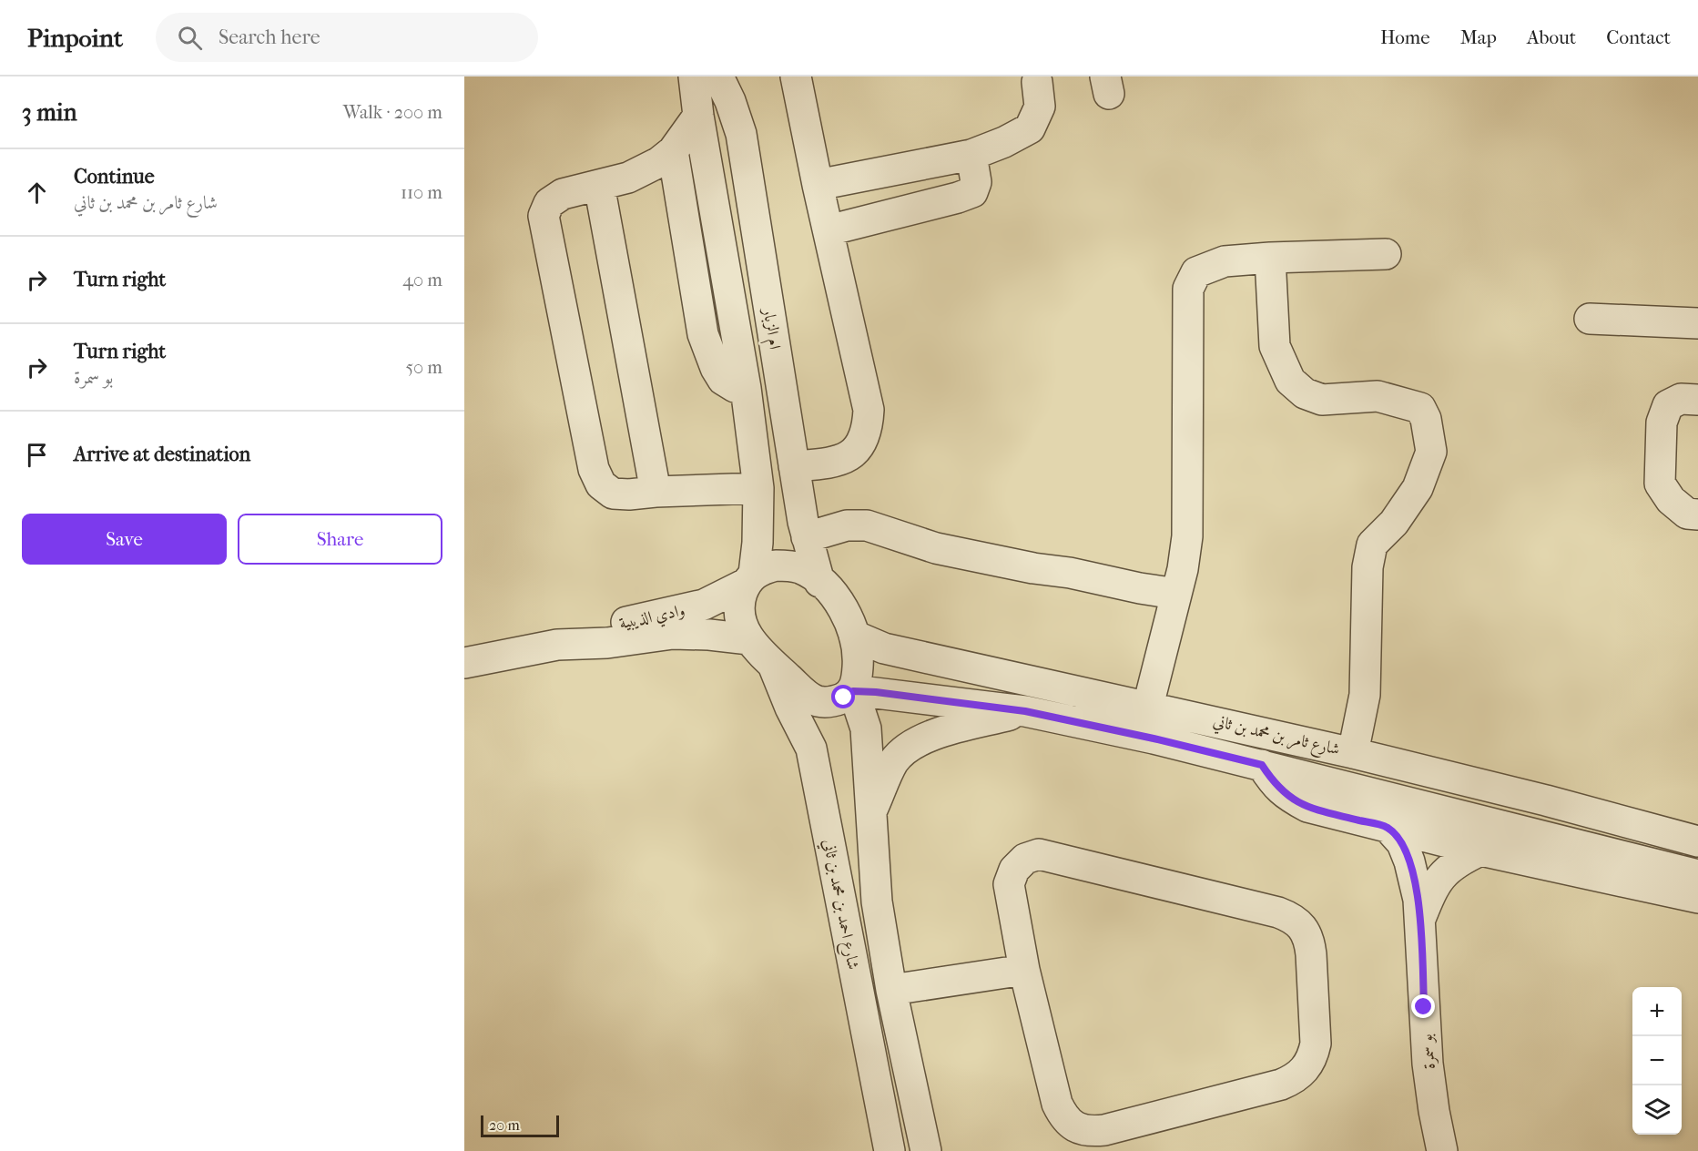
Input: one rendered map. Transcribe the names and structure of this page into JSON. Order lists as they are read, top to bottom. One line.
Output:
{"streets":{"street":["ام الزبار","وادي الذيبية","شارع ثامر بن محمد بن ثاني","شارع احمد بن محمد بن ثاني","بو سمرة"]},"crossings":[["ام الزبار","وادي الذيبية"],["ام الزبار","شارع ثامر بن محمد بن ثاني"],["ام الزبار","شارع احمد بن محمد بن ثاني"],["وادي الذيبية","شارع ثامر بن محمد بن ثاني"],["وادي الذيبية","شارع احمد بن محمد بن ثاني"],["شارع ثامر بن محمد بن ثاني","شارع احمد بن محمد بن ثاني"]],"scale_bar":"20 m","page":{"header":"Pinpoint","search":"Search here","nav":["Home","Map","About","Contact"],"heading":["3 min","Walk · 200 m"],"list":[["Continue","شارع ثامر بن محمد بن ثاني","110 m"],["Turn right","40 m"],["Turn right","بو سمرة","50 m"],"Arrive at destination"],"buttons":["Save","Share"],"map_buttons":["+","−"],"scale":"20 m"}}
